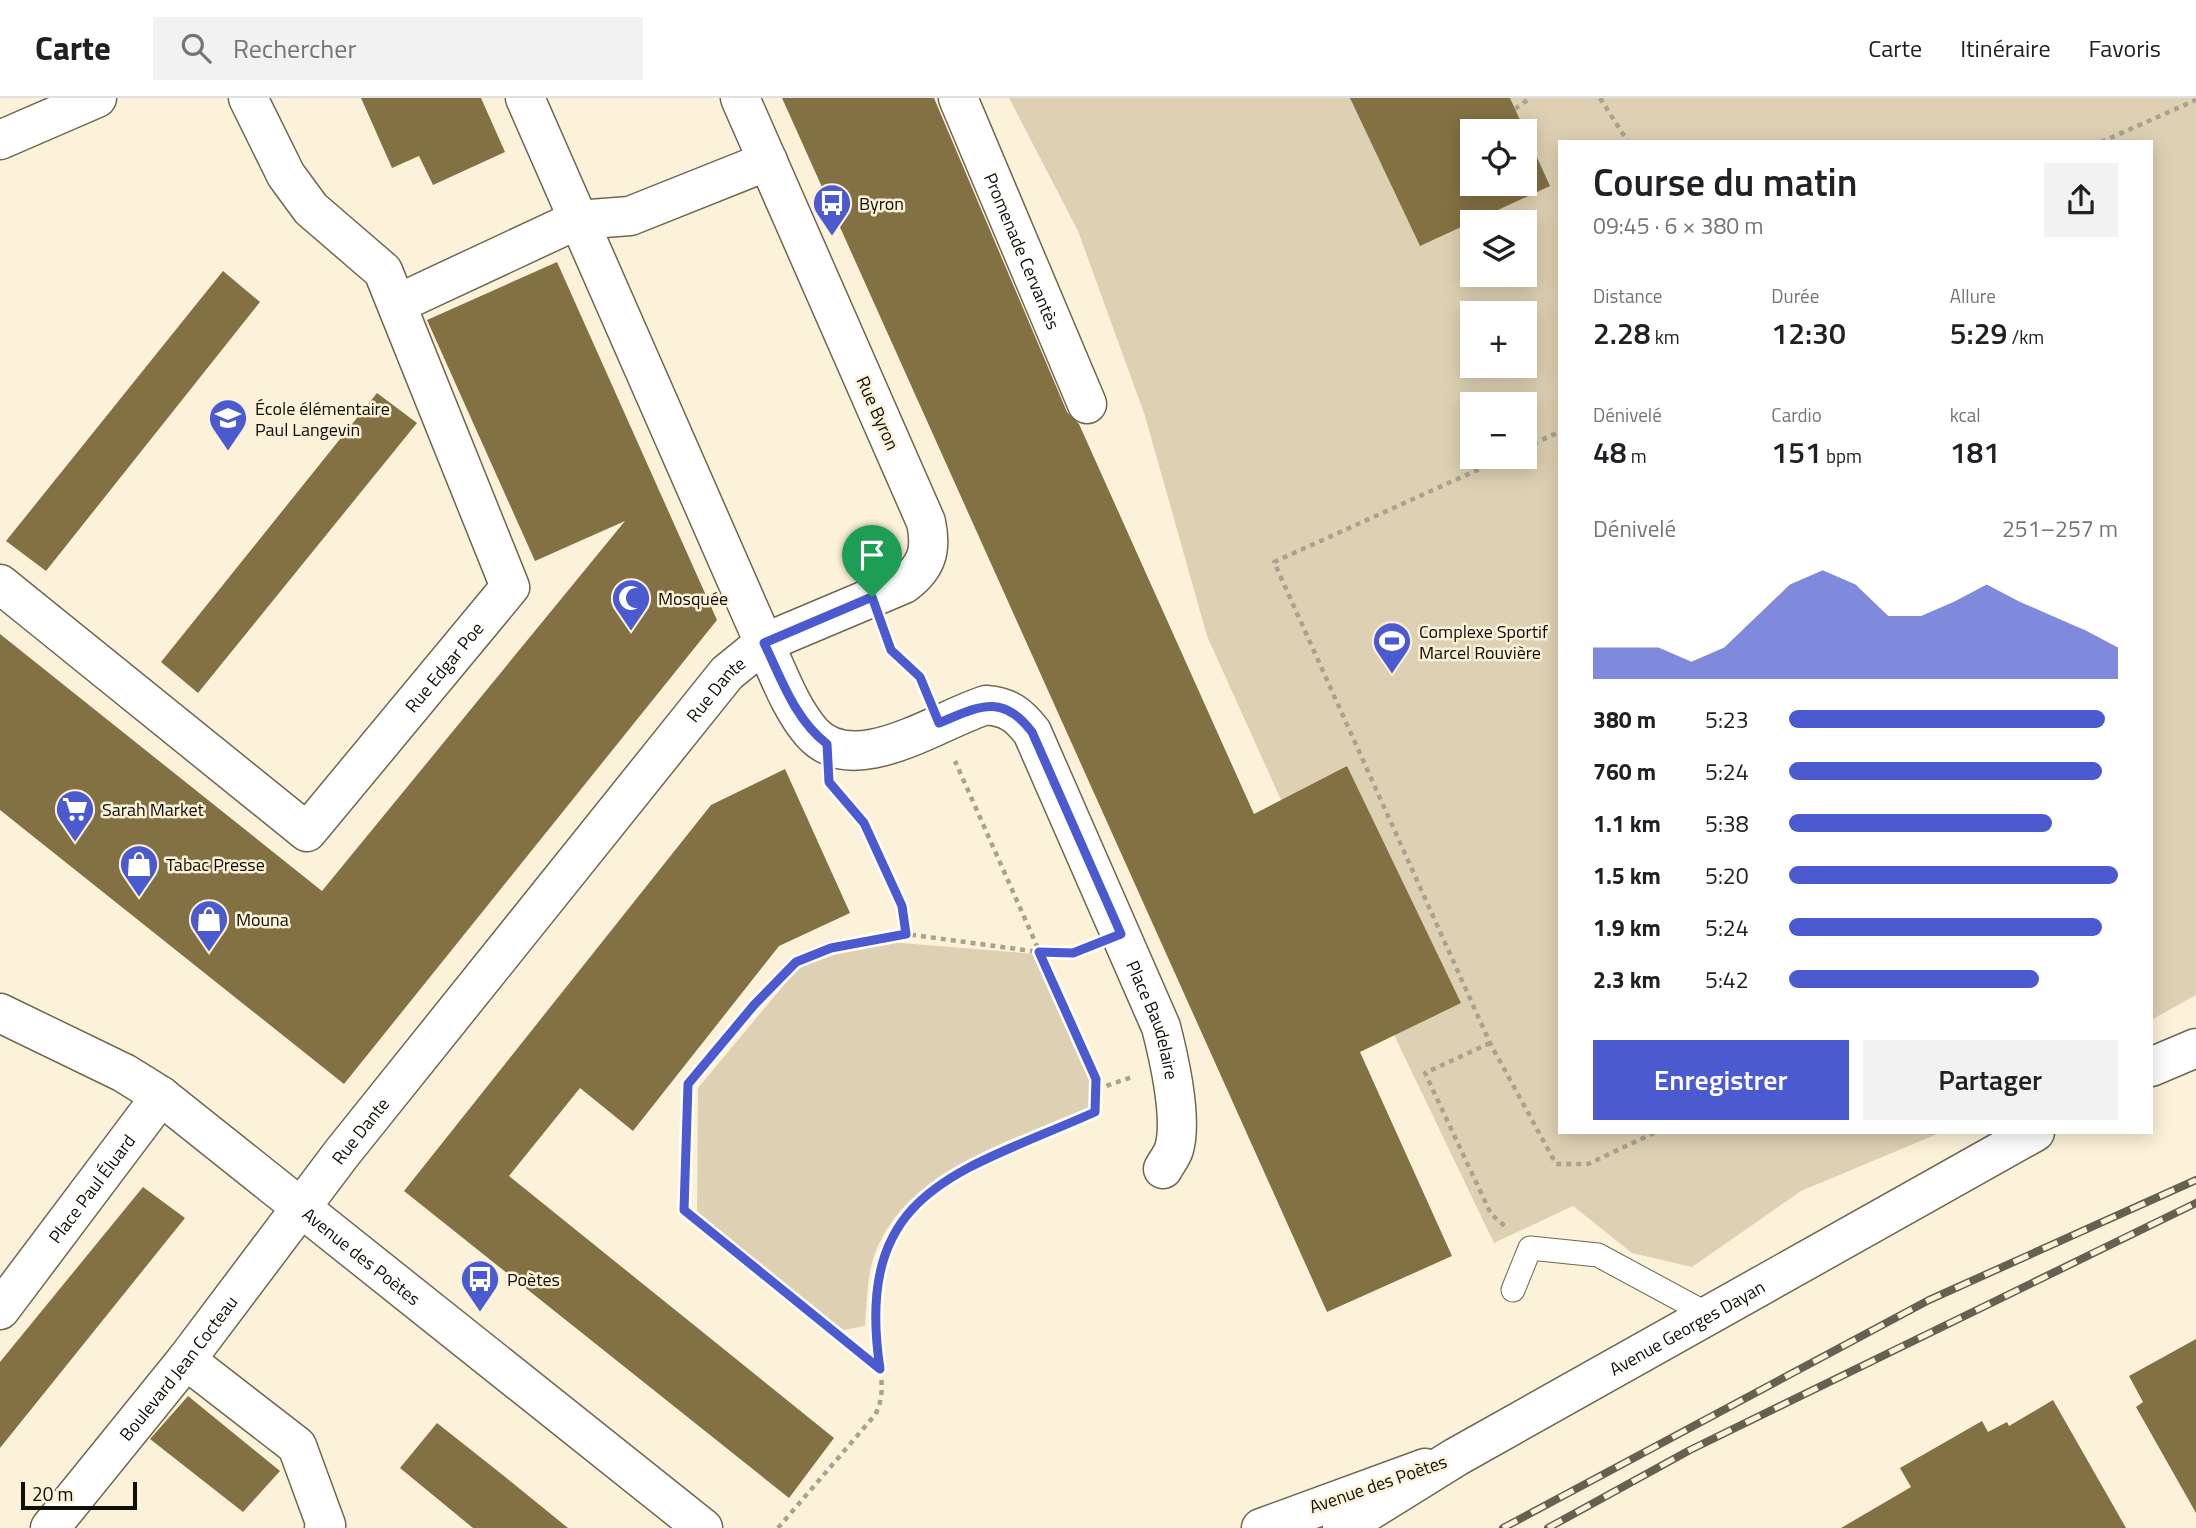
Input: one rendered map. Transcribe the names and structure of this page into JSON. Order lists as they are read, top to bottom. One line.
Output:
{"streets":{"street":["Promenade Cervantès","Rue Byron","Rue Edgar Poe","Rue Dante","Place Baudelaire","Place Paul Éluard","Avenue des Poètes","Avenue Georges Dayan","Boulevard Jean Cocteau"]},"crossings":[["Rue Byron","Rue Dante"],["Rue Dante","Avenue des Poètes"],["Rue Dante","Boulevard Jean Cocteau"],["Place Paul Éluard","Avenue des Poètes"],["Avenue des Poètes","Avenue Georges Dayan"],["Avenue des Poètes","Boulevard Jean Cocteau"]],"places":{"bus stop":["Byron","Poètes"],"school or university":["École élémentaire Paul Langevin"],"mosque":["Mosquée"],"sports":["Complexe Sportif Marcel Rouvière"],"supermarket":["Sarah Market"],"shop":["Tabac Presse","Mouna"]},"scale_bar":"20 m","page":{"header":"Carte","search":"Rechercher","nav":["Carte","Itinéraire","Favoris"],"map_buttons":["+","−"],"heading":["Course du matin","09:45 · 6 × 380 m"],"stats":[["Distance","2.28 km"],["Durée","12:30"],["Allure","5:29 /km"],["Dénivelé","48 m"],["Cardio","151 bpm"],["kcal","181"]],"chart":["Dénivelé","251–257 m"],"list":[{"name":"380 m","note":"5:23"},{"name":"760 m","note":"5:24"},{"name":"1.1 km","note":"5:38"},{"name":"1.5 km","note":"5:20"},{"name":"1.9 km","note":"5:24"},{"name":"2.3 km","note":"5:42"}],"buttons":["Enregistrer","Partager"],"scale":"20 m"}}
